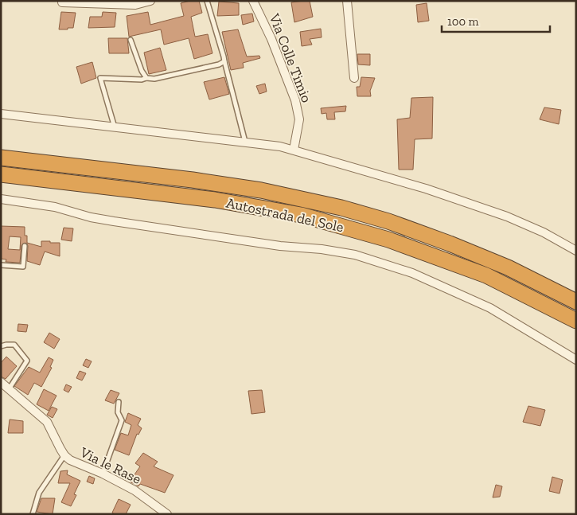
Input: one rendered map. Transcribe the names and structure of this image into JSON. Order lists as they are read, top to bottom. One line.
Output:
{"streets":{"highway":["Autostrada del Sole"],"street":["Via Colle Timio","Via le Rase"]},"scale_bar":"100 m"}
